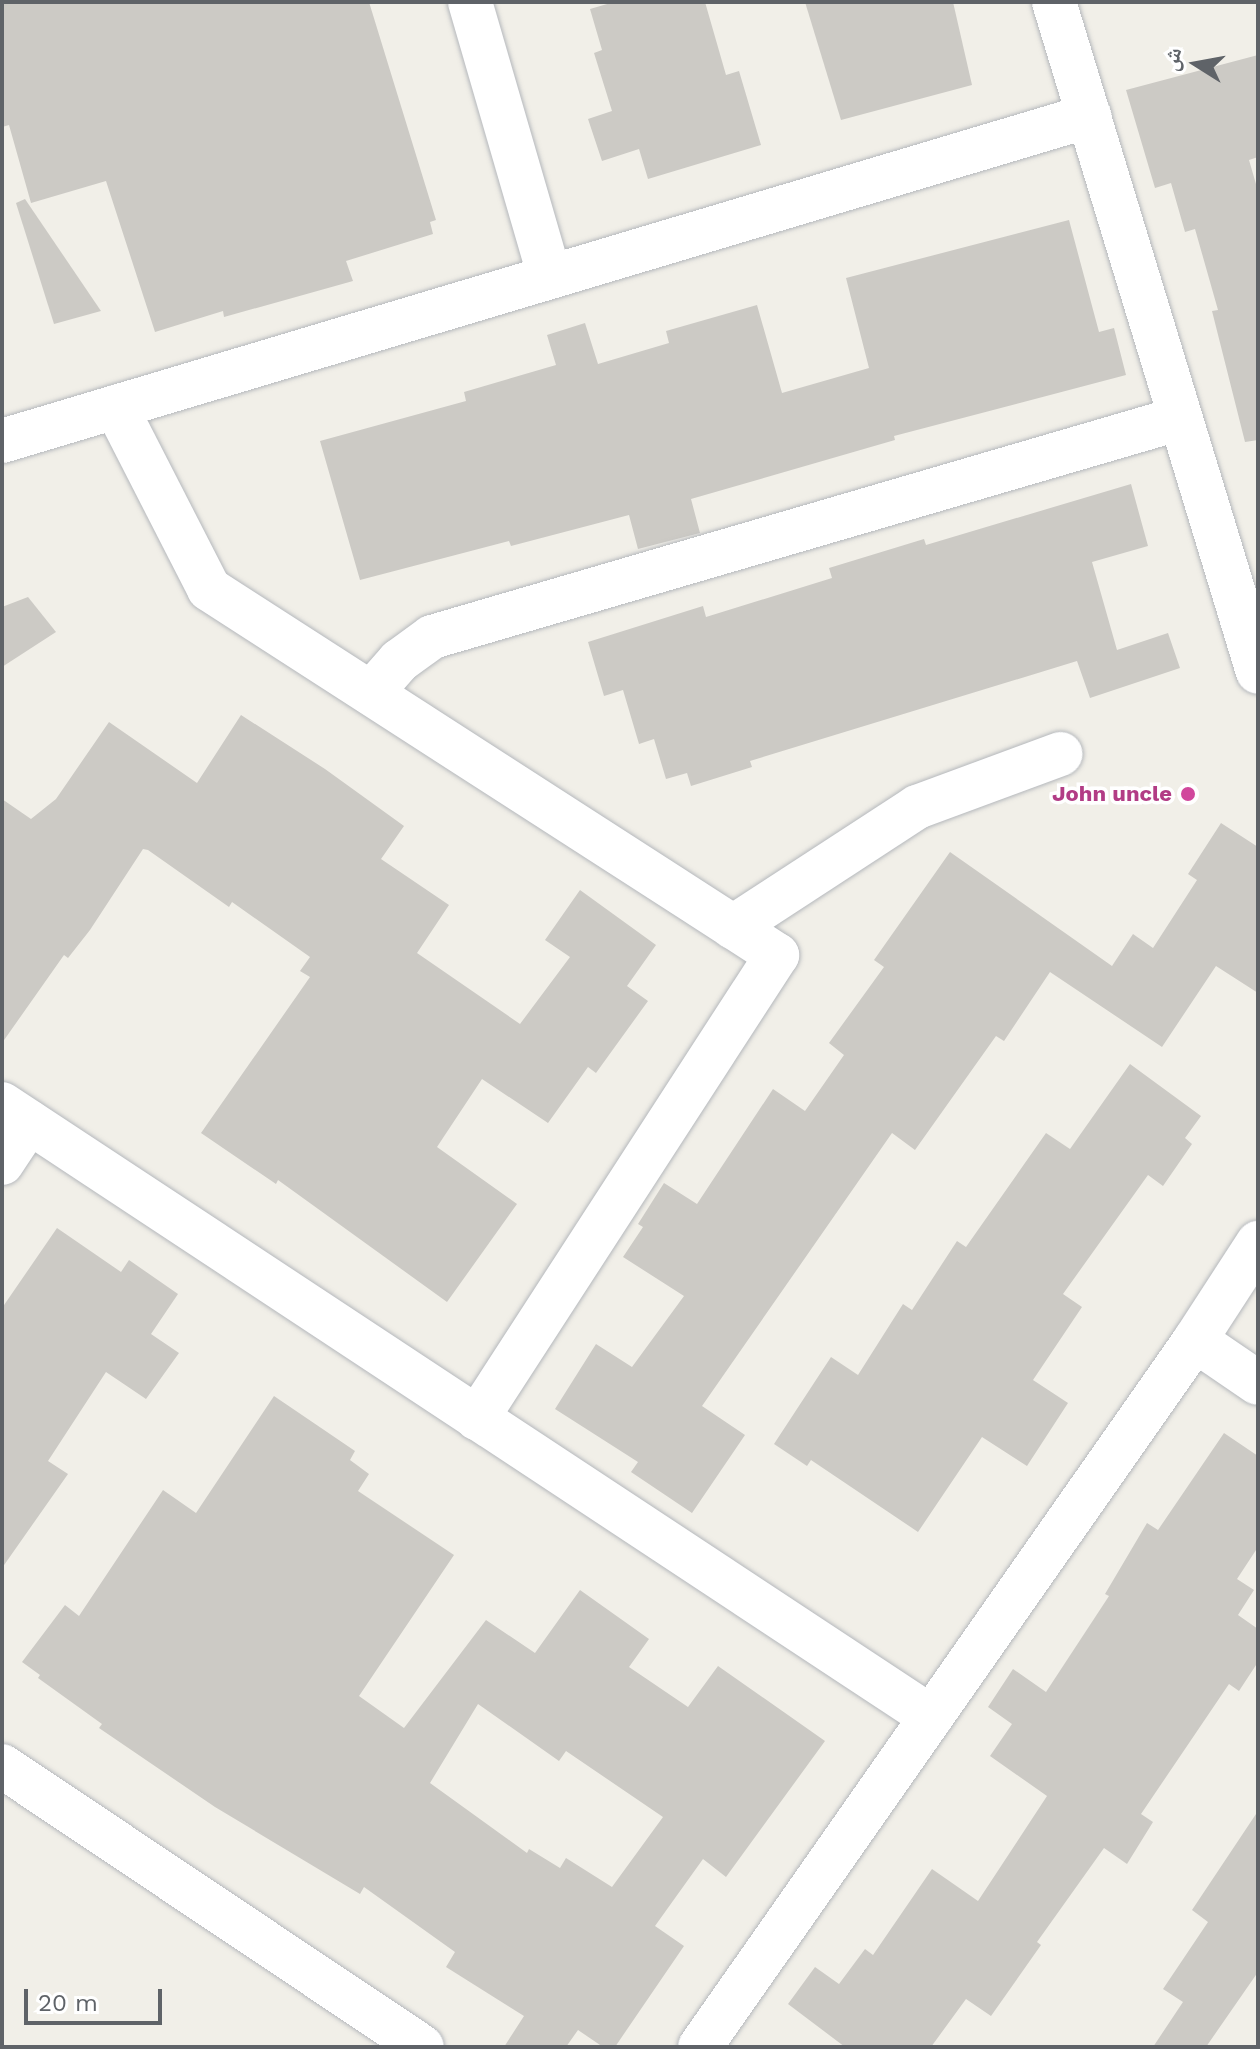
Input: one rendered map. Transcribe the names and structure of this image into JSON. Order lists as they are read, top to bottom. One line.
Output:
{"places":["John uncle"],"scale_bar":"20 m","north":"left"}
